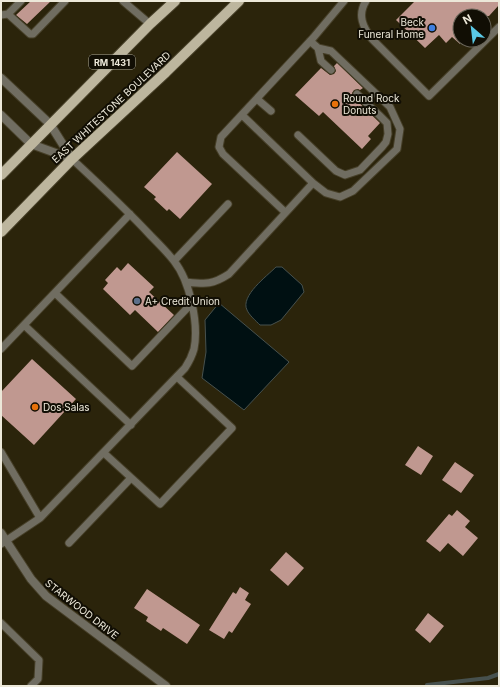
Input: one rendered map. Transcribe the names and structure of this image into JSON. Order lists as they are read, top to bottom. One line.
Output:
{"streets":{"main road":["RM 1431","EAST WHITESTONE BOULEVARD"],"street":["STARWOOD DRIVE"]},"places":["Beck Funeral Home","Round Rock Donuts","A+ Credit Union","Dos Salas"],"north":"top left"}
